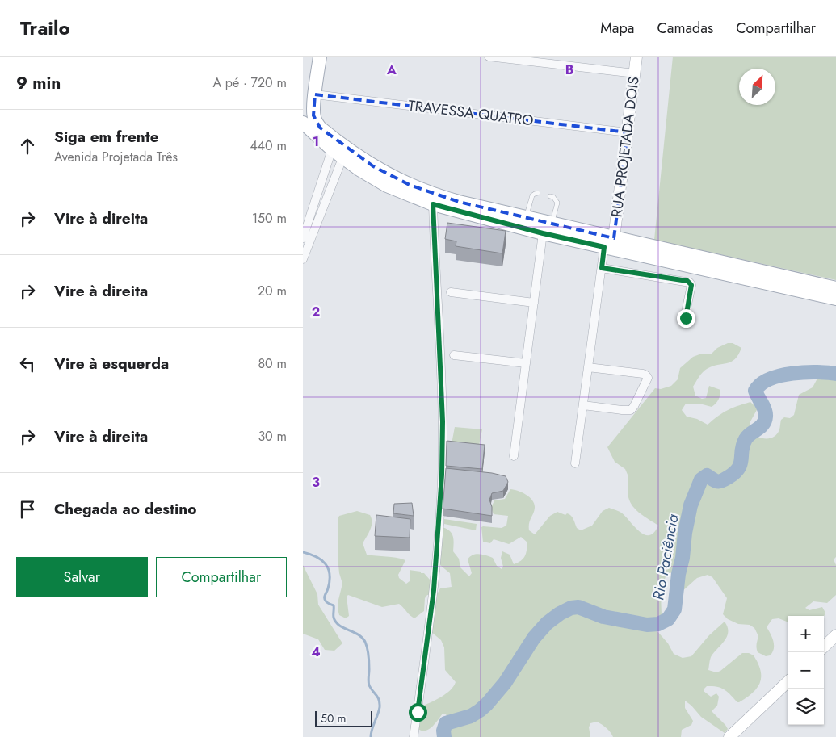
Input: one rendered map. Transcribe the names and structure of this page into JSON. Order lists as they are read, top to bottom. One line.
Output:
{"streets":{"street":["TRAVESSA QUATRO","RUA PROJETADA DOIS"]},"crossings":[["TRAVESSA QUATRO","RUA PROJETADA DOIS"]],"water":["Rio Paciência"],"scale_bar":"50 m","north":"top right","page":{"header":"Trailo","nav":["Mapa","Camadas","Compartilhar"],"heading":["9 min","A pé · 720 m"],"list":[["Siga em frente","Avenida Projetada Três","440 m"],["Vire à direita","150 m"],["Vire à direita","20 m"],["Vire à esquerda","80 m"],["Vire à direita","30 m"],"Chegada ao destino"],"buttons":["Salvar","Compartilhar"],"map_buttons":["+","−"],"scale":"50 m"},"grid":{"columns":["A","B"],"rows":["1","2","3","4"]}}
